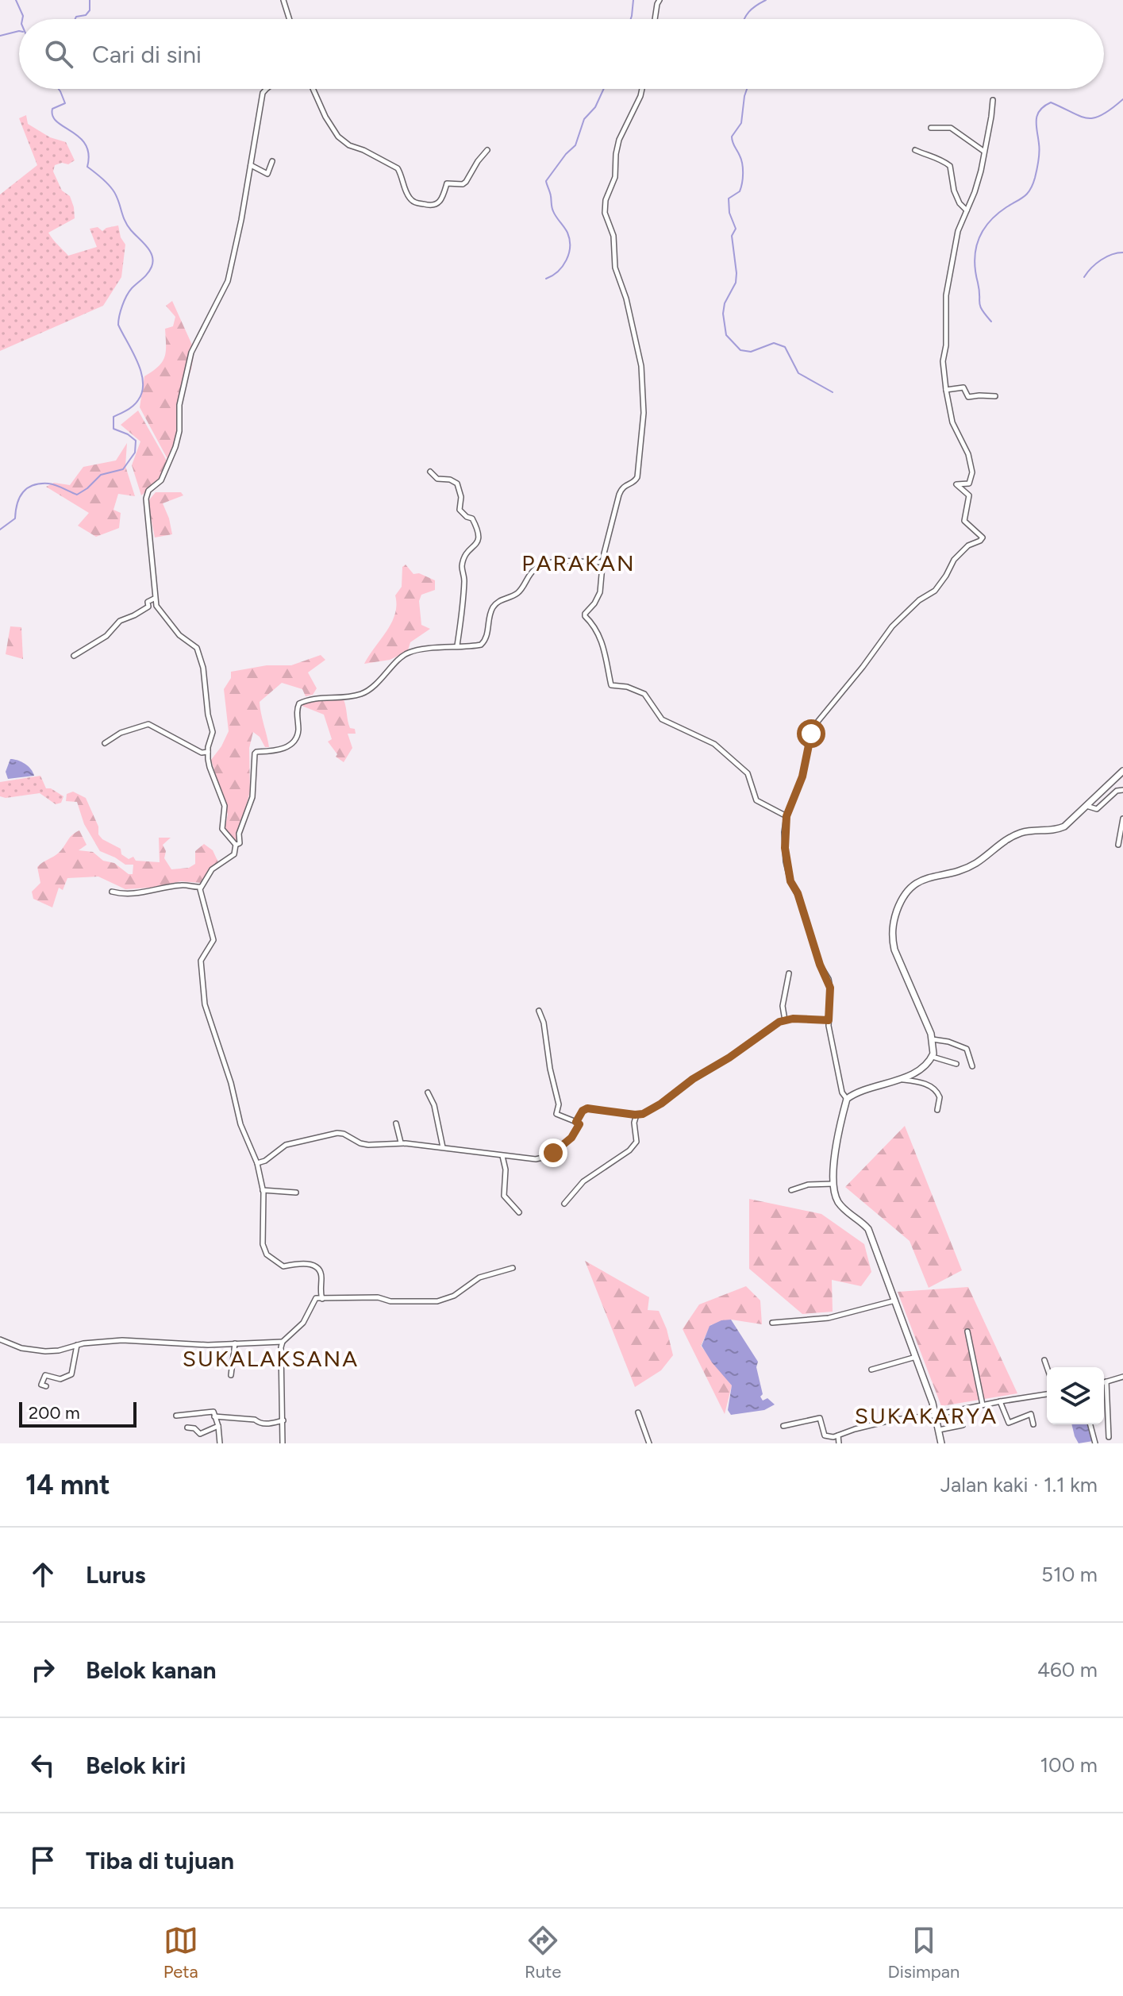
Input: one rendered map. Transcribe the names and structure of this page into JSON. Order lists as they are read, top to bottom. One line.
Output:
{"districts":["PARAKAN","SUKALAKSANA","SUKAKARYA"],"scale_bar":"200 m","page":{"search":"Cari di sini","scale":"200 m","heading":["14 mnt","Jalan kaki · 1.1 km"],"list":[["Lurus","510 m"],["Belok kanan","460 m"],["Belok kiri","100 m"],"Tiba di tujuan"],"nav":["Peta","Rute","Disimpan"]}}
